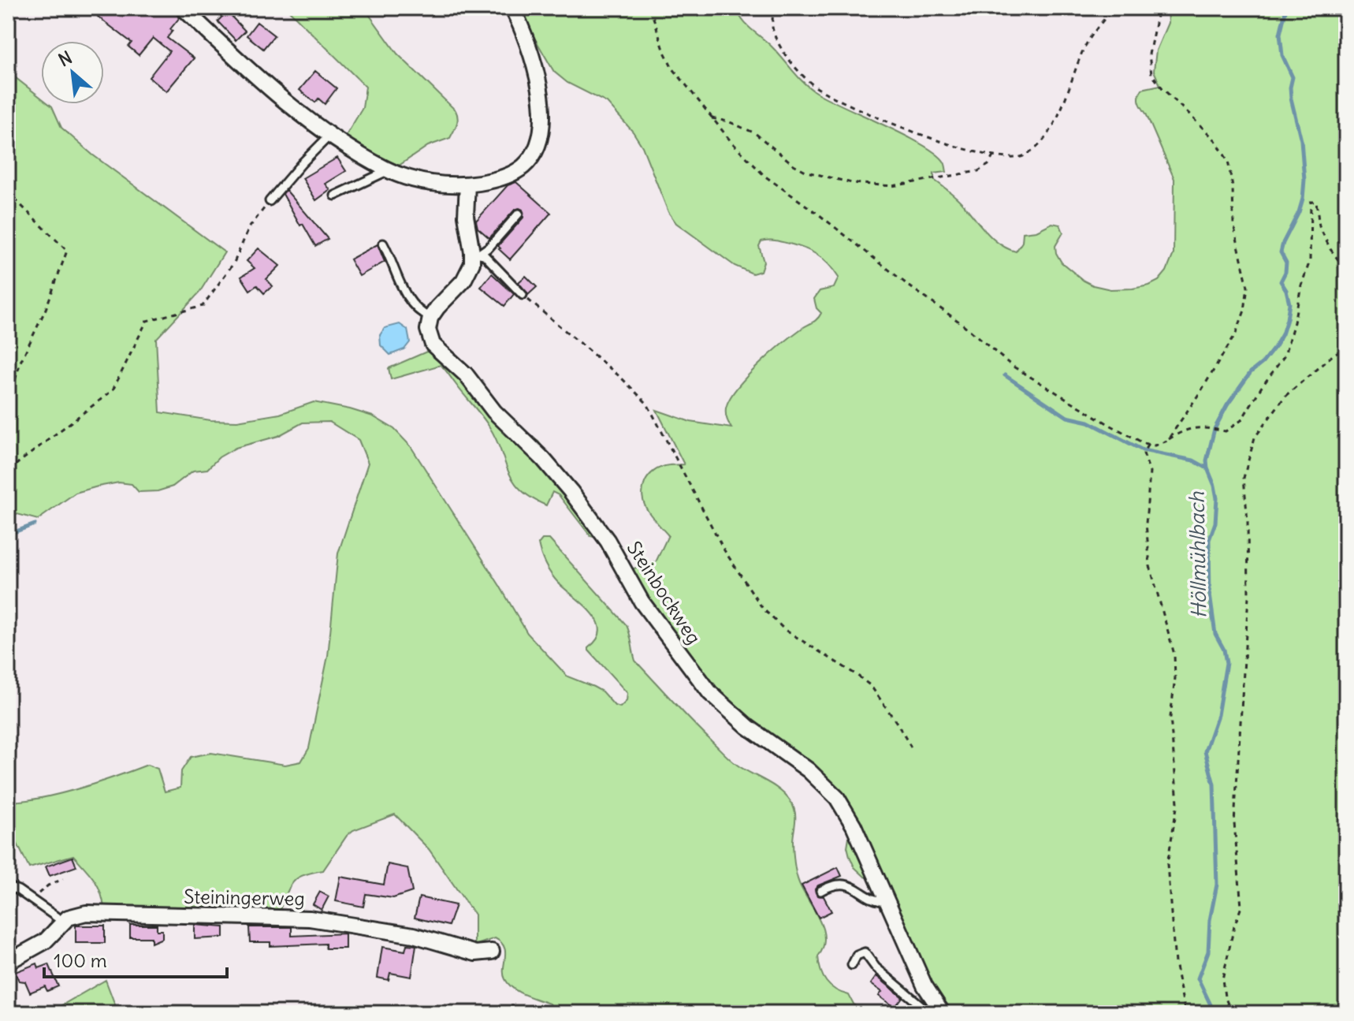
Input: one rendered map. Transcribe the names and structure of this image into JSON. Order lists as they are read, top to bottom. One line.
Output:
{"streets":{"street":["Steinbockweg","Steiningerweg"]},"water":["Höllmühlbach"],"scale_bar":"100 m","north":"top left"}
